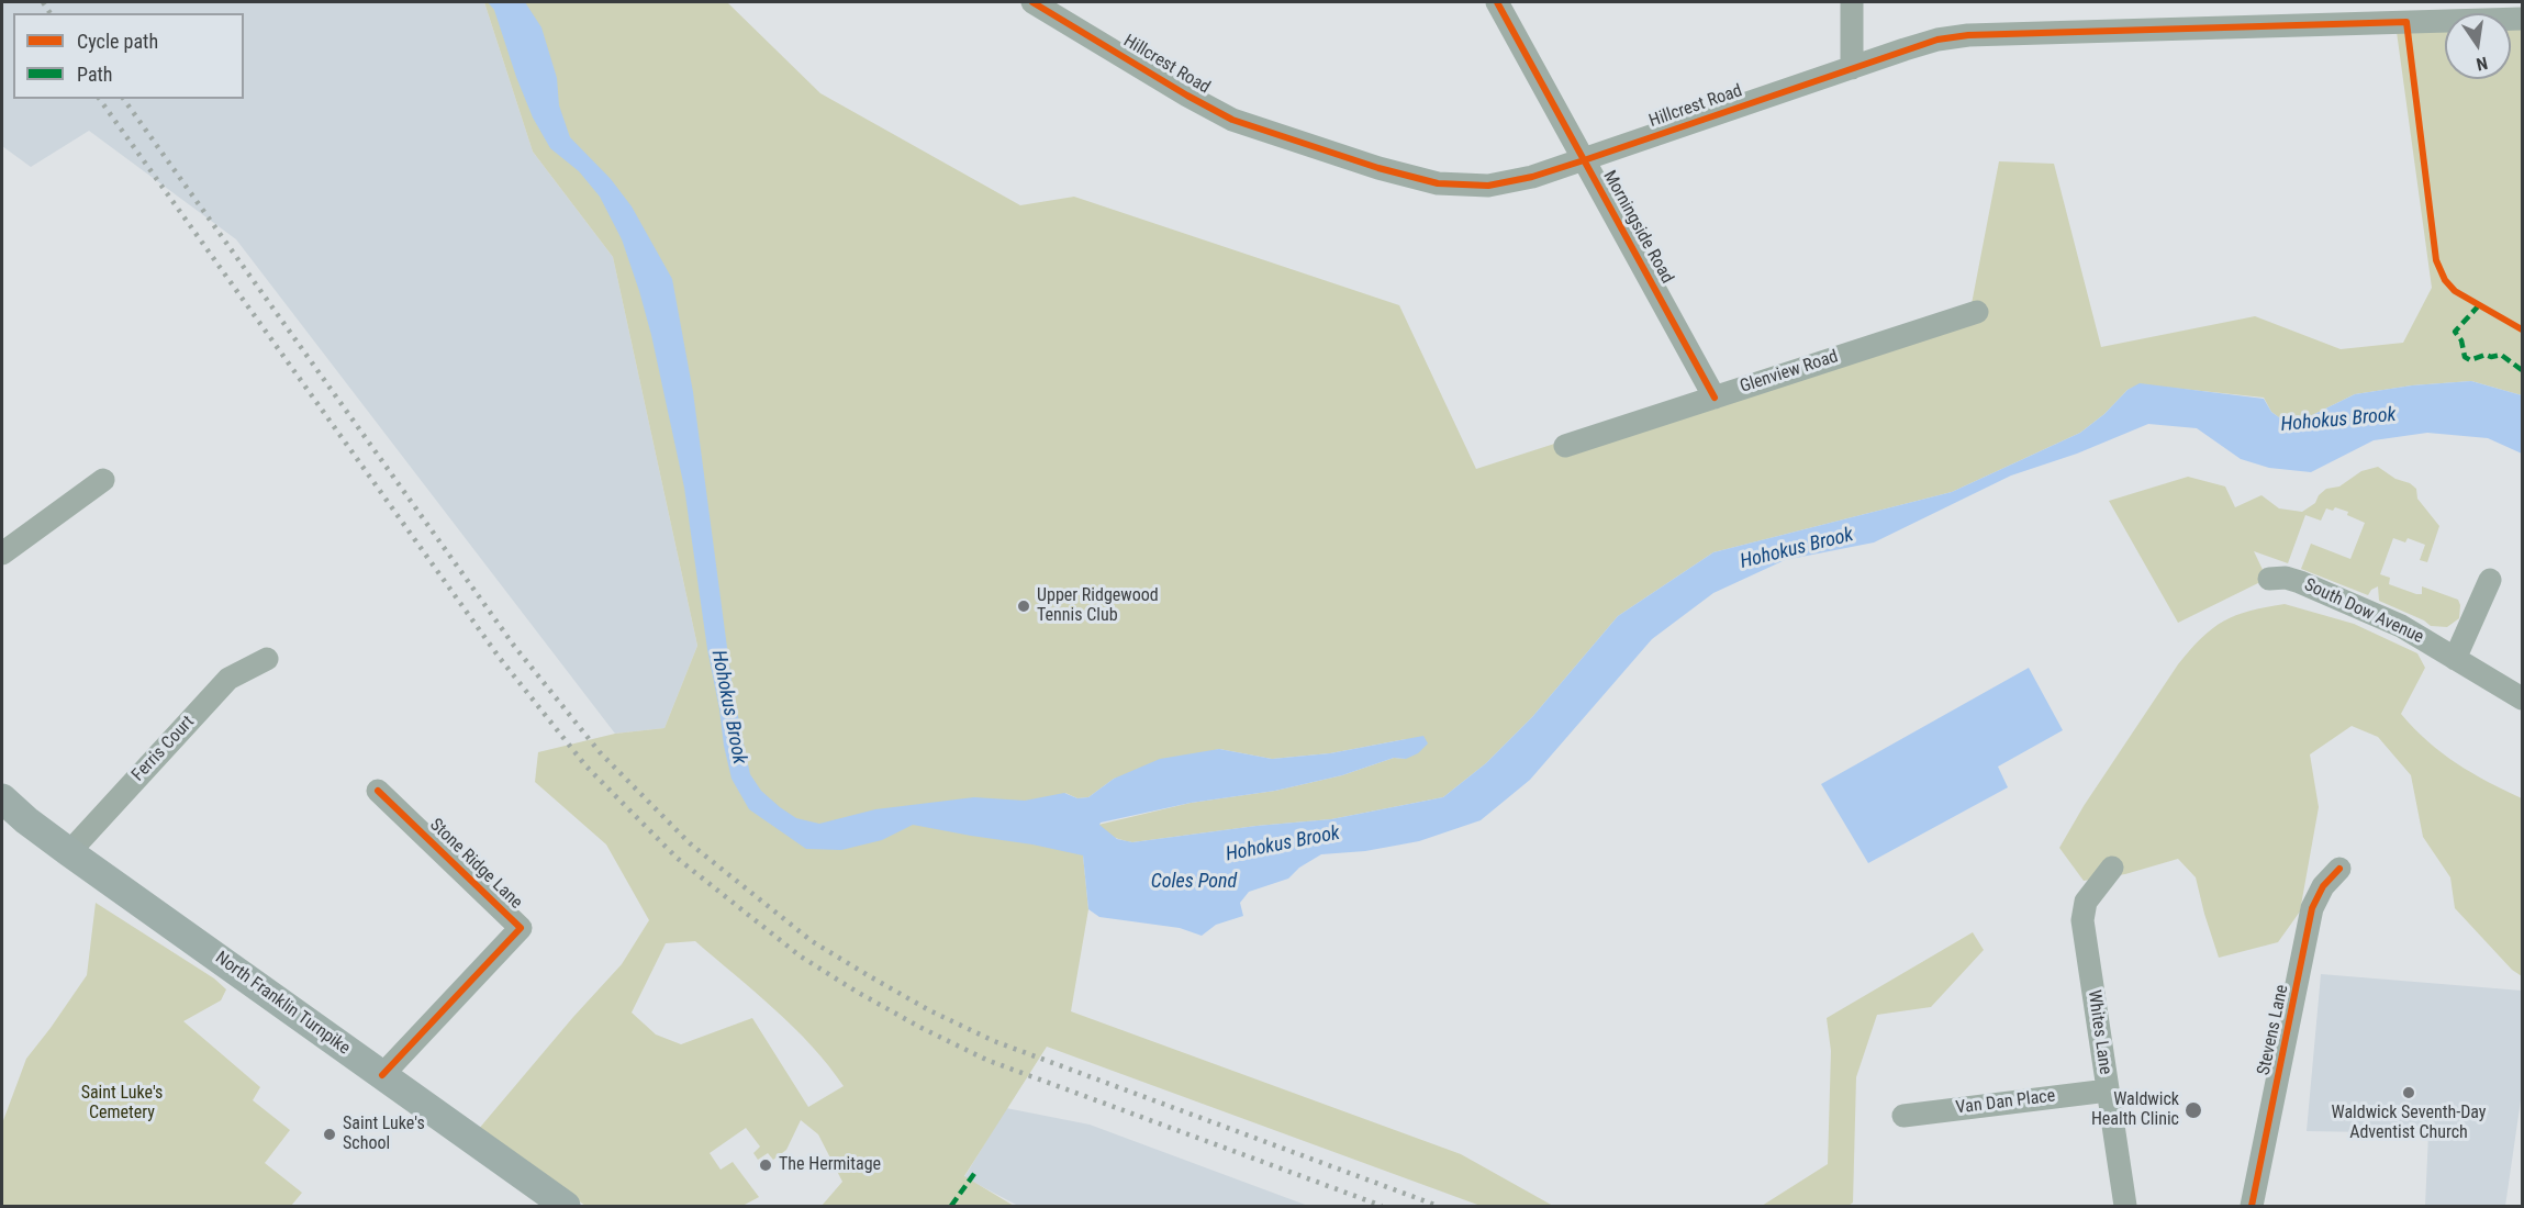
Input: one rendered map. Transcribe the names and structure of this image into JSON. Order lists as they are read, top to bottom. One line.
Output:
{"streets":{"main road":["North Franklin Turnpike"],"street":["Hillcrest Road","Morningside Road","Glenview Road","South Dow Avenue","Ferris Court","Stone Ridge Lane","Stevens Lane","Whites Lane","Van Dan Place"]},"crossings":[["Hillcrest Road","Morningside Road"],["Morningside Road","Glenview Road"],["Ferris Court","North Franklin Turnpike"],["Stone Ridge Lane","North Franklin Turnpike"],["Whites Lane","Van Dan Place"]],"water":["Hohokus Brook","Coles Pond"],"parks":["Saint Luke's Cemetery"],"places":["Upper Ridgewood Tennis Club","Waldwick Seventh-Day Adventist Church","Waldwick Health Clinic","Saint Luke's School","The Hermitage"],"legend":["Cycle path","Path"],"north":"bottom"}
